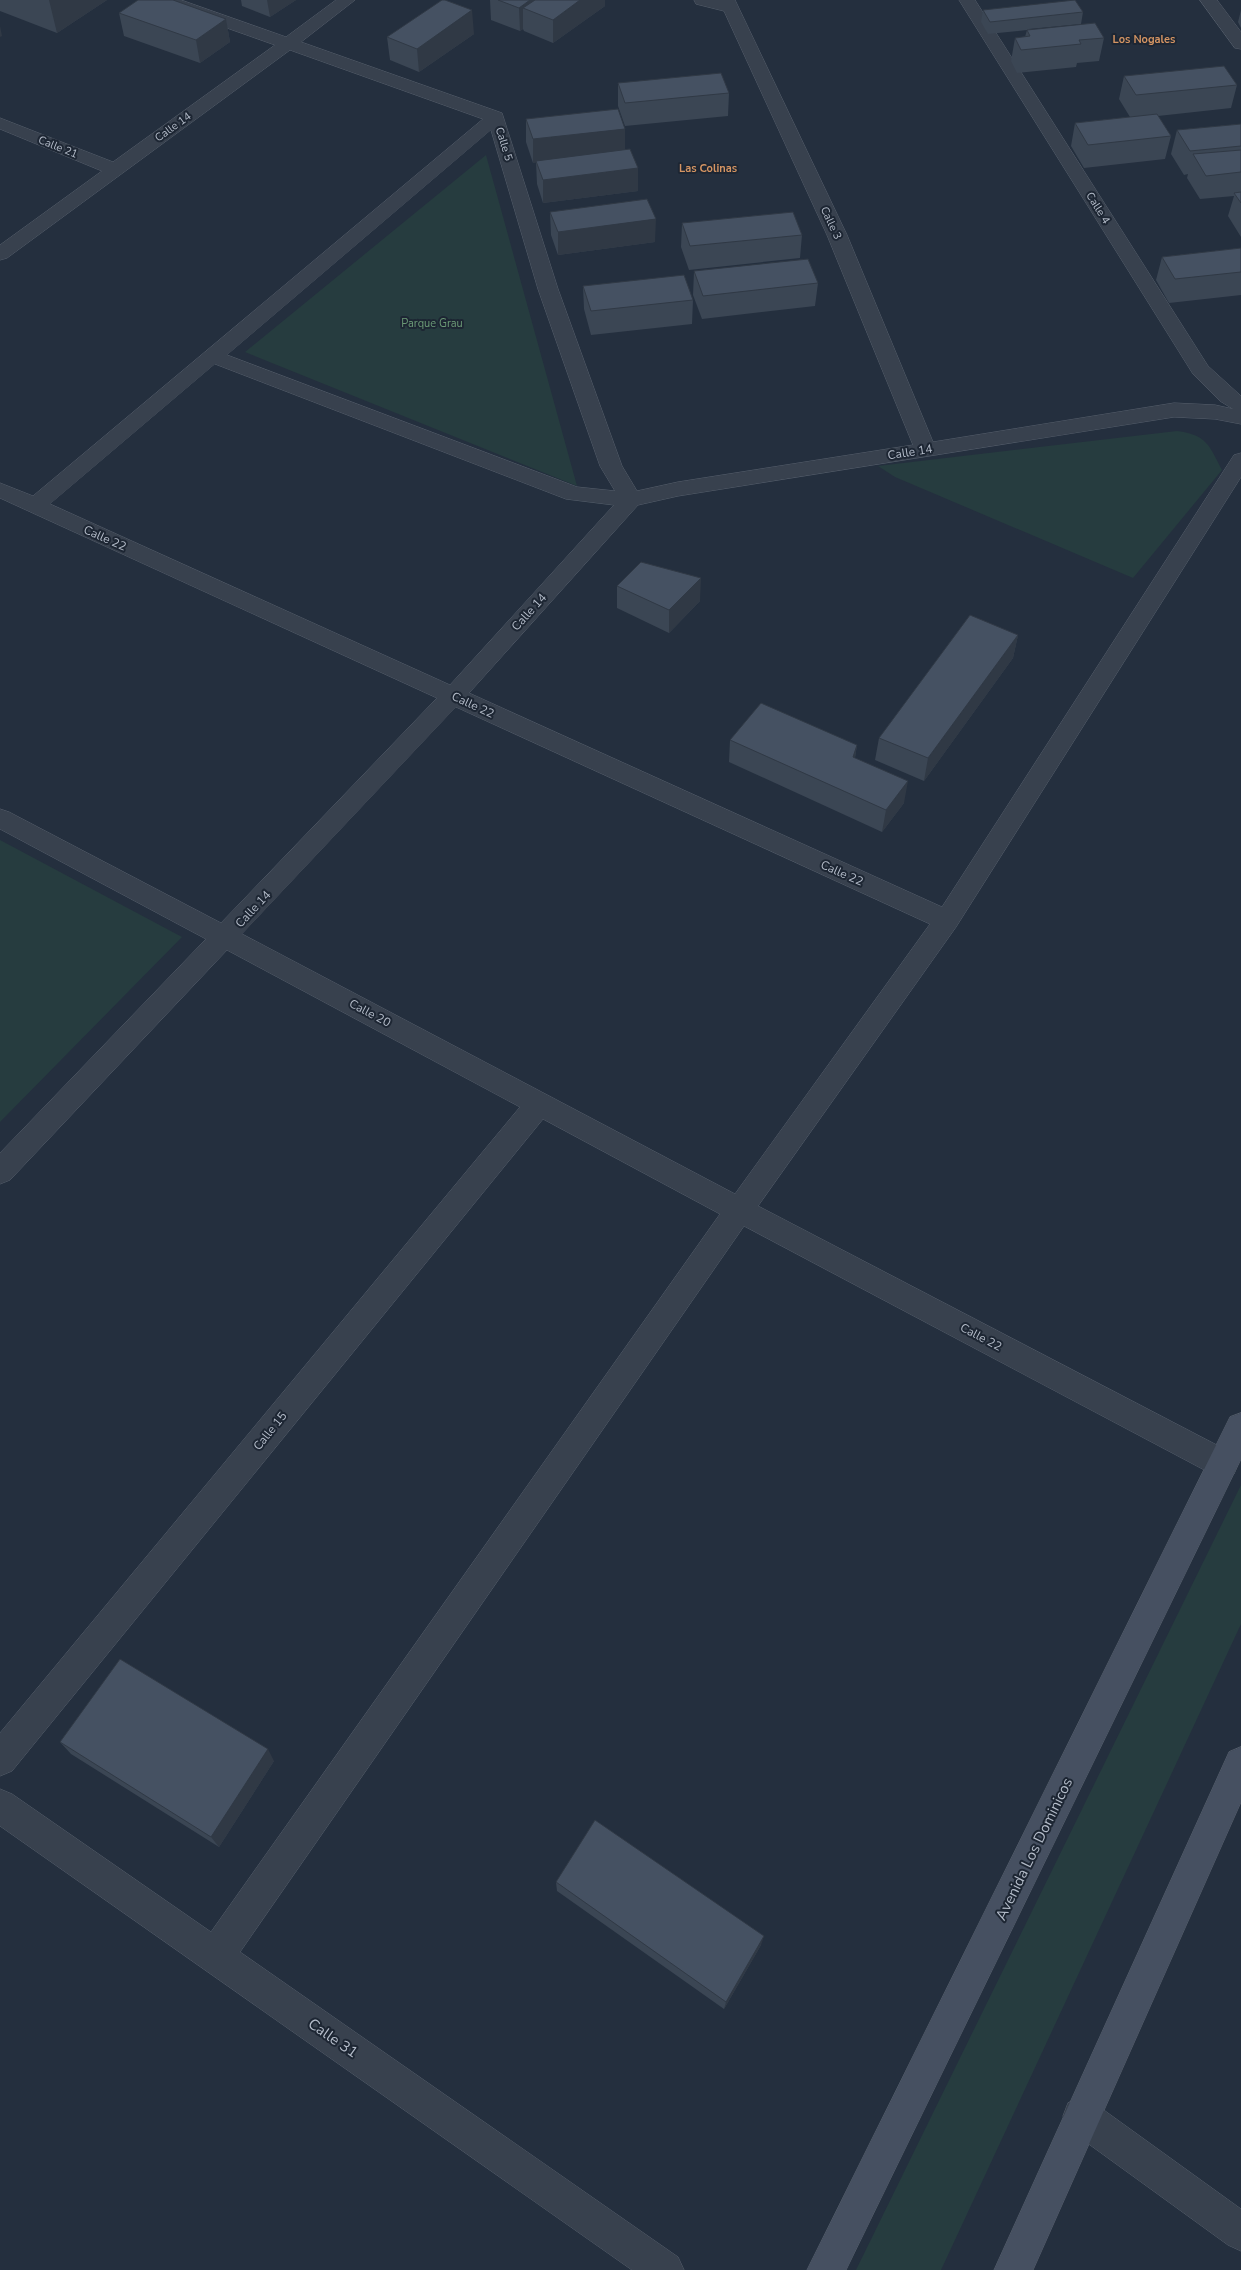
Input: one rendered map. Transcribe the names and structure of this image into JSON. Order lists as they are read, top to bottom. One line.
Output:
{"streets":{"main road":["Avenida Los Dominicos"],"street":["Calle 14","Calle 5","Calle 21","Calle 4","Calle 3","Calle 22","Calle 20","Calle 15","Calle 31"]},"crossings":[["Calle 14","Calle 5"],["Calle 14","Calle 21"],["Calle 14","Calle 3"],["Calle 14","Calle 22"],["Calle 14","Calle 20"],["Calle 22","Calle 20"],["Calle 22","Avenida Los Dominicos"],["Calle 20","Calle 15"]],"districts":["Los Nogales","Las Colinas"],"parks":["Parque Grau"]}
